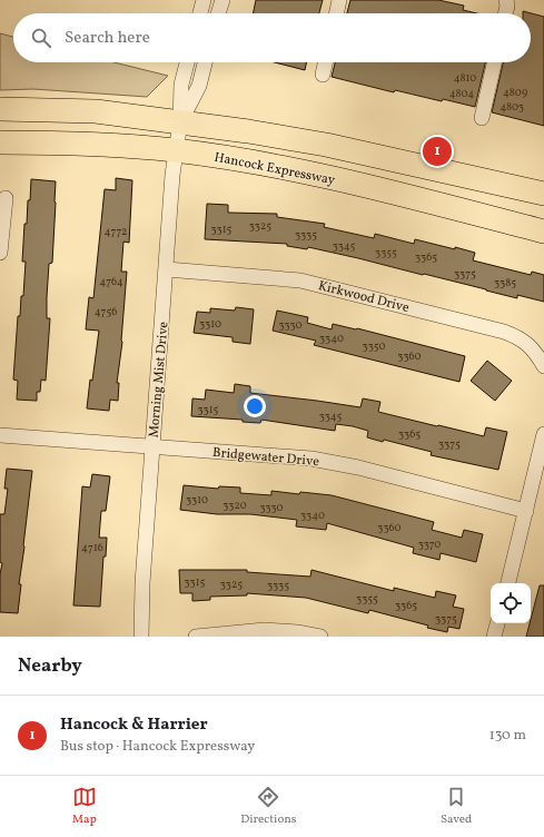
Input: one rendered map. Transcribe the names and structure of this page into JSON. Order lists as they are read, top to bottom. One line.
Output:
{"streets":{"main road":["Hancock Expressway"],"street":["Kirkwood Drive","Morning Mist Drive","Bridgewater Drive"]},"crossings":[["Hancock Expressway","Morning Mist Drive"],["Kirkwood Drive","Morning Mist Drive"],["Morning Mist Drive","Bridgewater Drive"]],"house_numbers":["4810","4809","4804","4803","3325","3315","4772","3335","3345","3355","3365","3375","4764","3385","4756","3310","3330","3340","3350","3360","3315","3345","3365","3375","3310","3320","3330","3340","3360","3370","4716","3315","3325","3335","3355","3365","3375"],"page":{"search":"Search here","pins":"1","heading":"Nearby","list":[{"mark":"1","name":"Hancock & Harrier","note":"Bus stop · Hancock Expressway","value":"130 m"}],"nav":["Map","Directions","Saved"]}}
